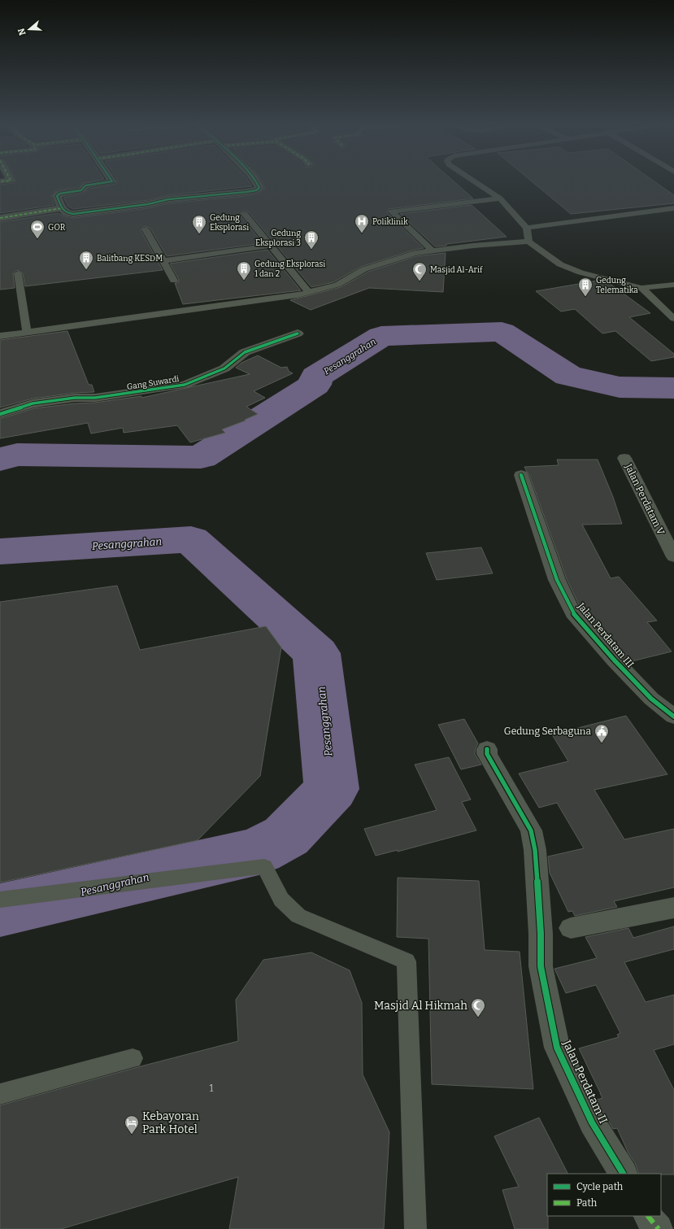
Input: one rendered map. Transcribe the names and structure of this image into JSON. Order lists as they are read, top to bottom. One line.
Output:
{"streets":{"street":["Gang Suwardi","Jalan Perdatam V","Jalan Perdatam III","Jalan Perdatam II"]},"water":["Pesanggrahan"],"places":{"hospital":["Poliklinik"],"building":["Gedung Eksplorasi","Gedung Eksplorasi 3","Balitbang KESDM","Gedung Eksplorasi 1 dan 2","Gedung Telematika"],"sports":["GOR"],"mosque":["Masjid Al-Arif","Masjid Al Hikmah"],"public building":["Gedung Serbaguna"],"hotel":["Kebayoran Park Hotel"]},"house_numbers":["1"],"legend":["Cycle path","Path"],"north":"left"}
